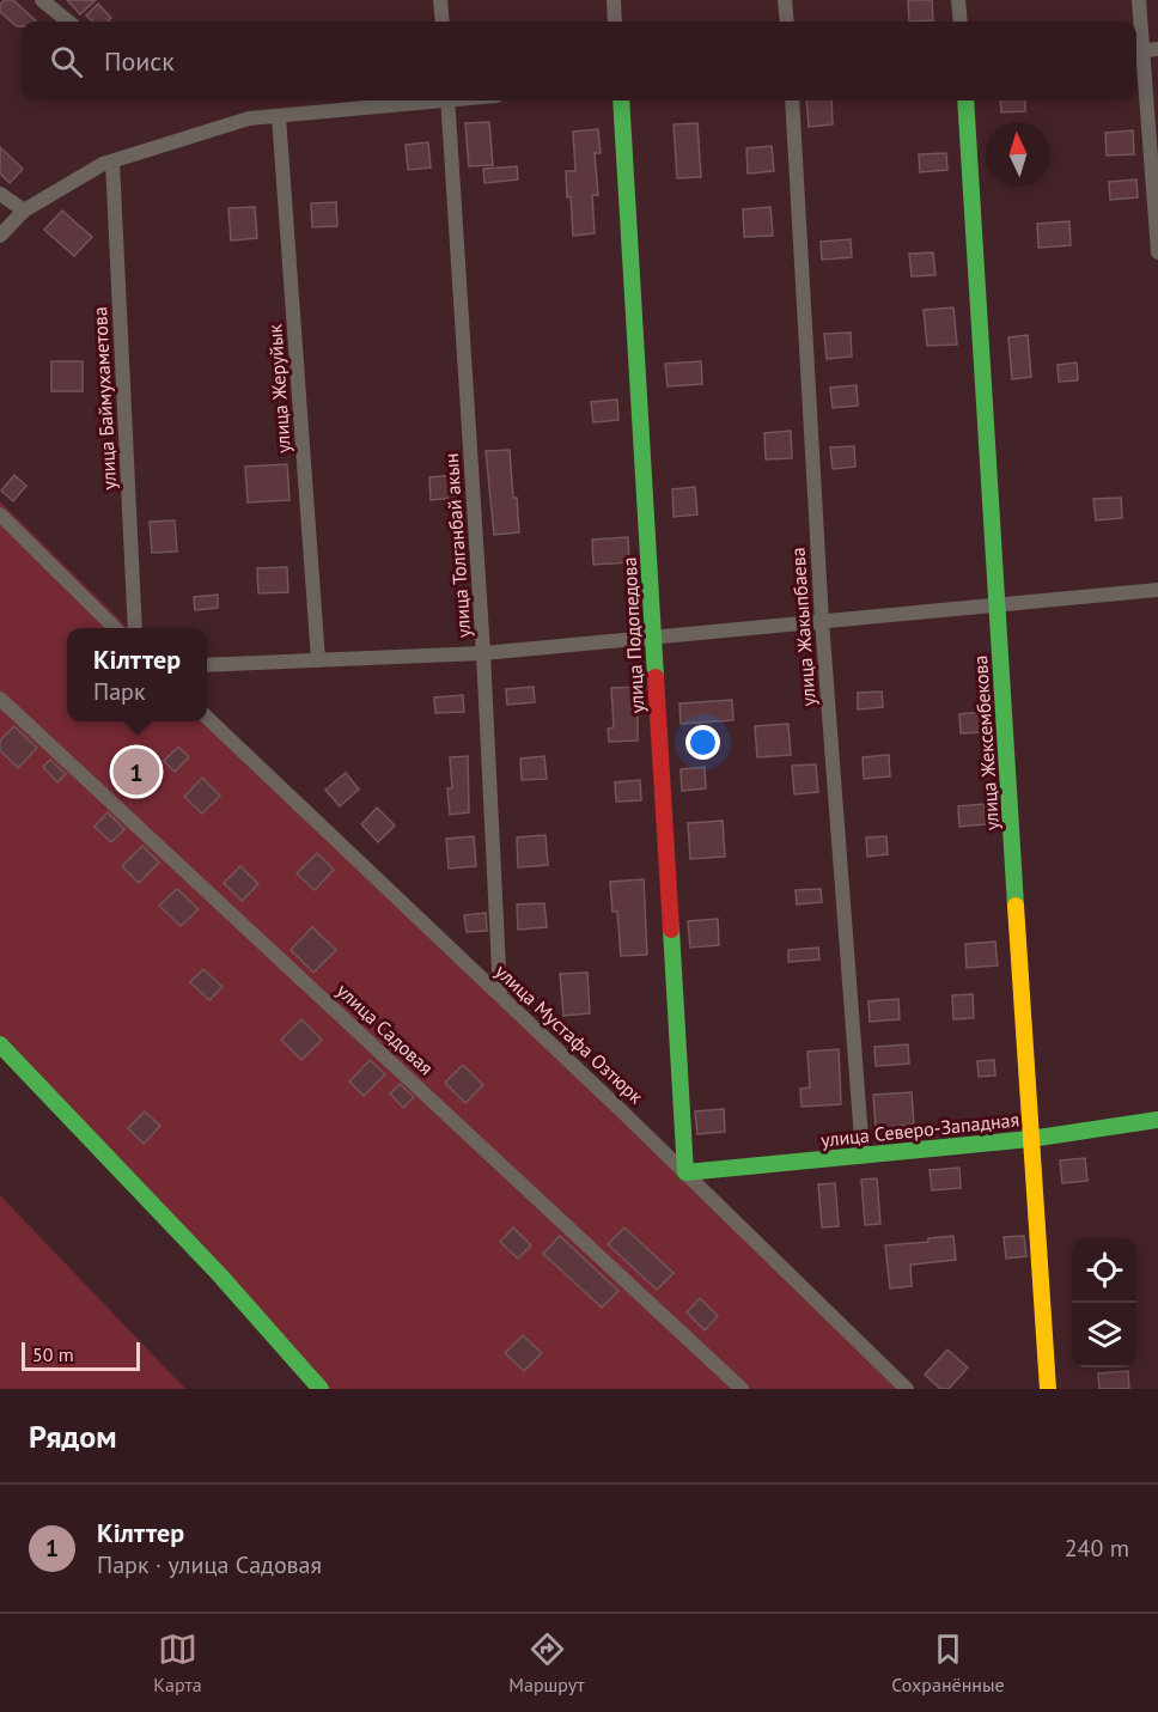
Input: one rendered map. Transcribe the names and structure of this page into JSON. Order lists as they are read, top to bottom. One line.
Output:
{"streets":{"street":["улица Жеруйык","улица Баймухаметова","улица Толганбай акын","улица Жакыпбаева","улица Подопедова","улица Жексембекова","улица Садовая","улица Мустафа Озтюрк","улица Северо-Западная"]},"crossings":[["улица Толганбай акын","улица Мустафа Озтюрк"],["улица Жакыпбаева","улица Северо-Западная"],["улица Подопедова","улица Мустафа Озтюрк"],["улица Подопедова","улица Северо-Западная"],["улица Жексембекова","улица Северо-Западная"],["улица Мустафа Озтюрк","улица Северо-Западная"]],"scale_bar":"50 m","north":"top","page":{"search":"Поиск","popup":["Кілттер","Парк"],"pins":"1","scale":"50 m","heading":"Рядом","list":[{"mark":"1","name":"Кілттер","note":"Парк · улица Садовая","value":"240 m"}],"nav":["Карта","Маршрут","Сохранённые"]}}
